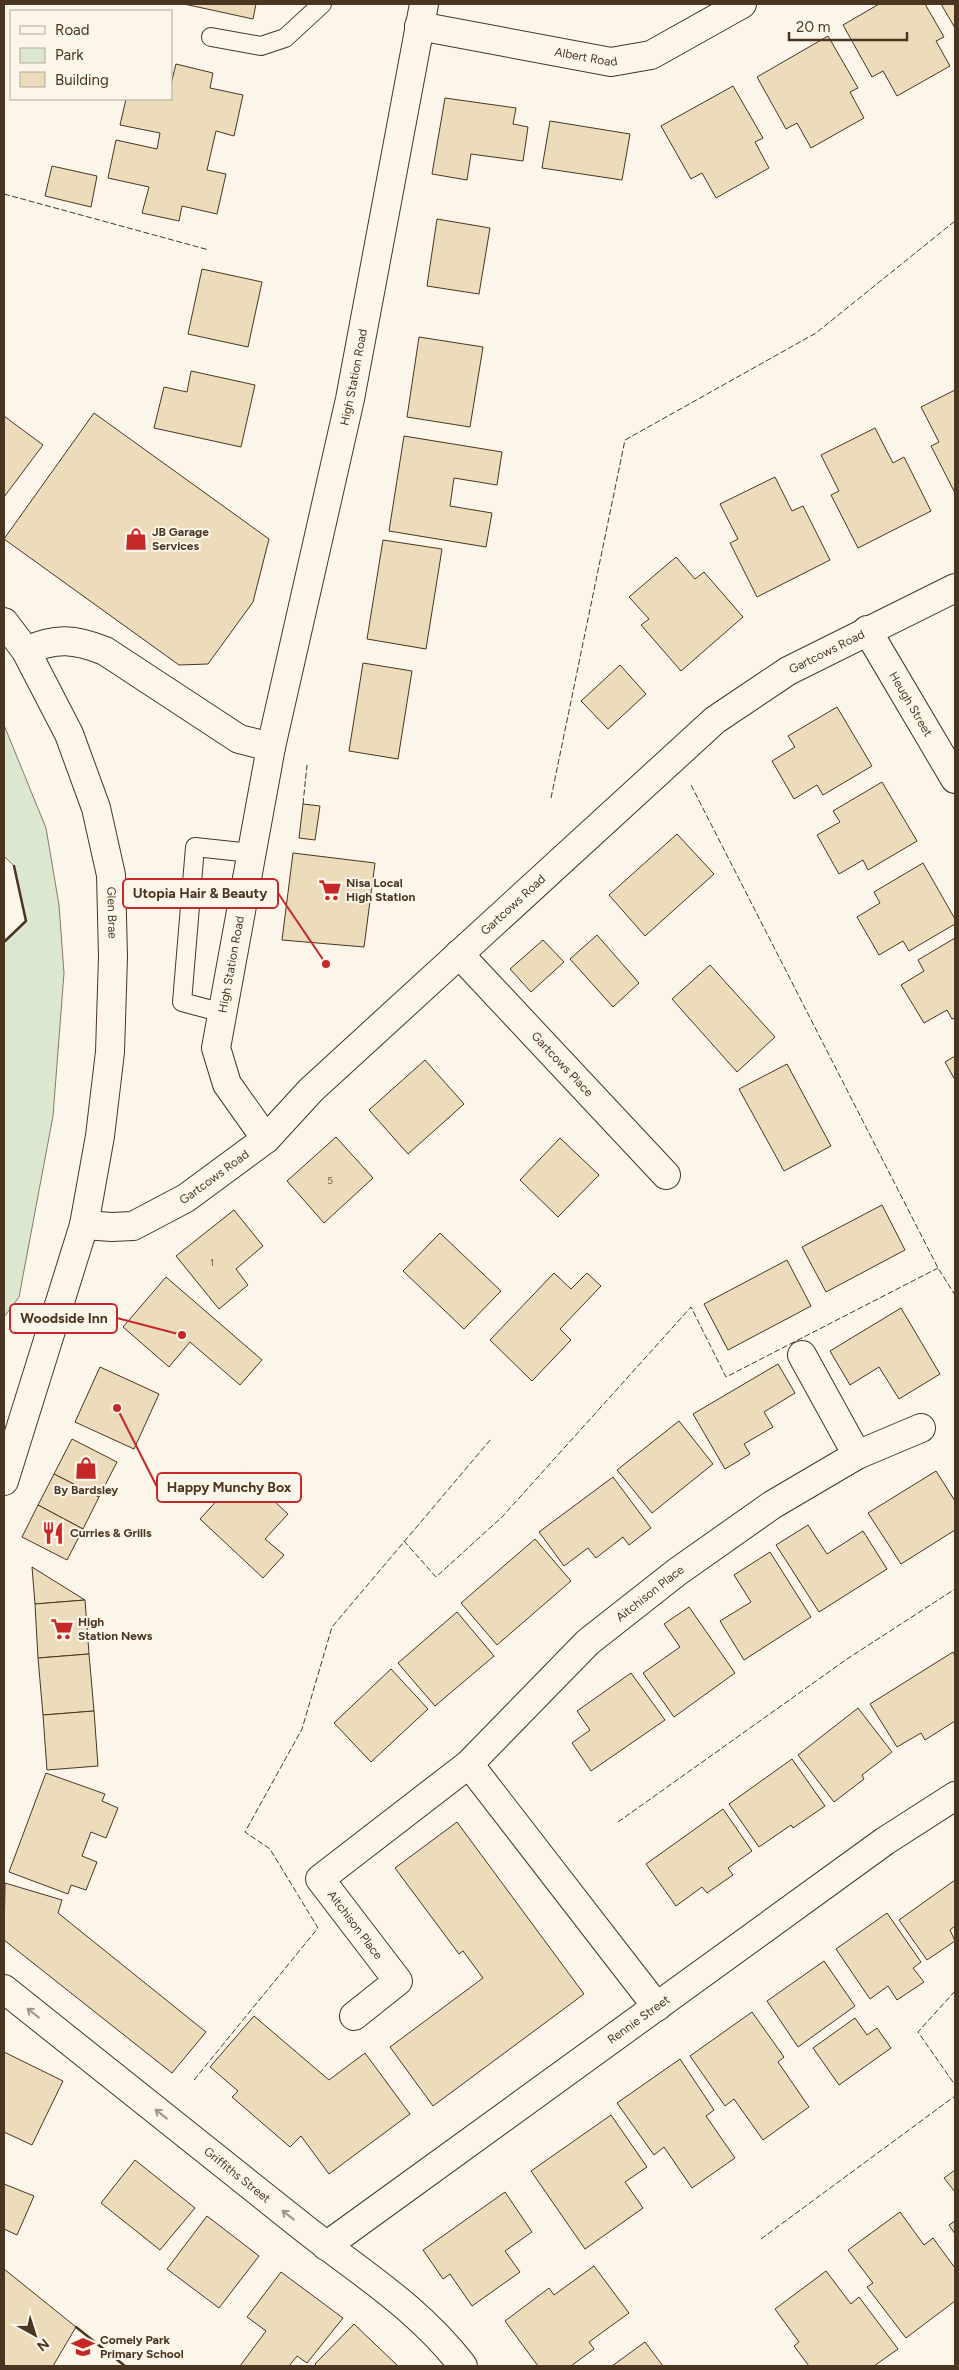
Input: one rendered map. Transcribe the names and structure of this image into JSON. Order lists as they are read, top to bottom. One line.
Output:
{"streets":{"street":["Albert Road","High Station Road","Gartcows Road","Heugh Street","Glen Brae","Gartcows Place","Aitchison Place","Rennie Street","Griffiths Street"]},"crossings":[["Albert Road","High Station Road"],["High Station Road","Gartcows Road"],["Gartcows Road","Heugh Street"],["Gartcows Road","Glen Brae"],["Gartcows Road","Gartcows Place"],["Rennie Street","Griffiths Street"]],"one_way":["Griffiths Street"],"places":{"shop":["JB Garage Services","By Bardsley"],"supermarket":["Nisa Local High Station","High Station News"],"other":["Utopia Hair & Beauty","Woodside Inn","Happy Munchy Box"],"restaurant":["Curries & Grills"],"school or university":["Comely Park Primary School"]},"house_numbers":["5","1"],"legend":["Road","Park","Building"],"scale_bar":"20 m","north":"bottom right"}
